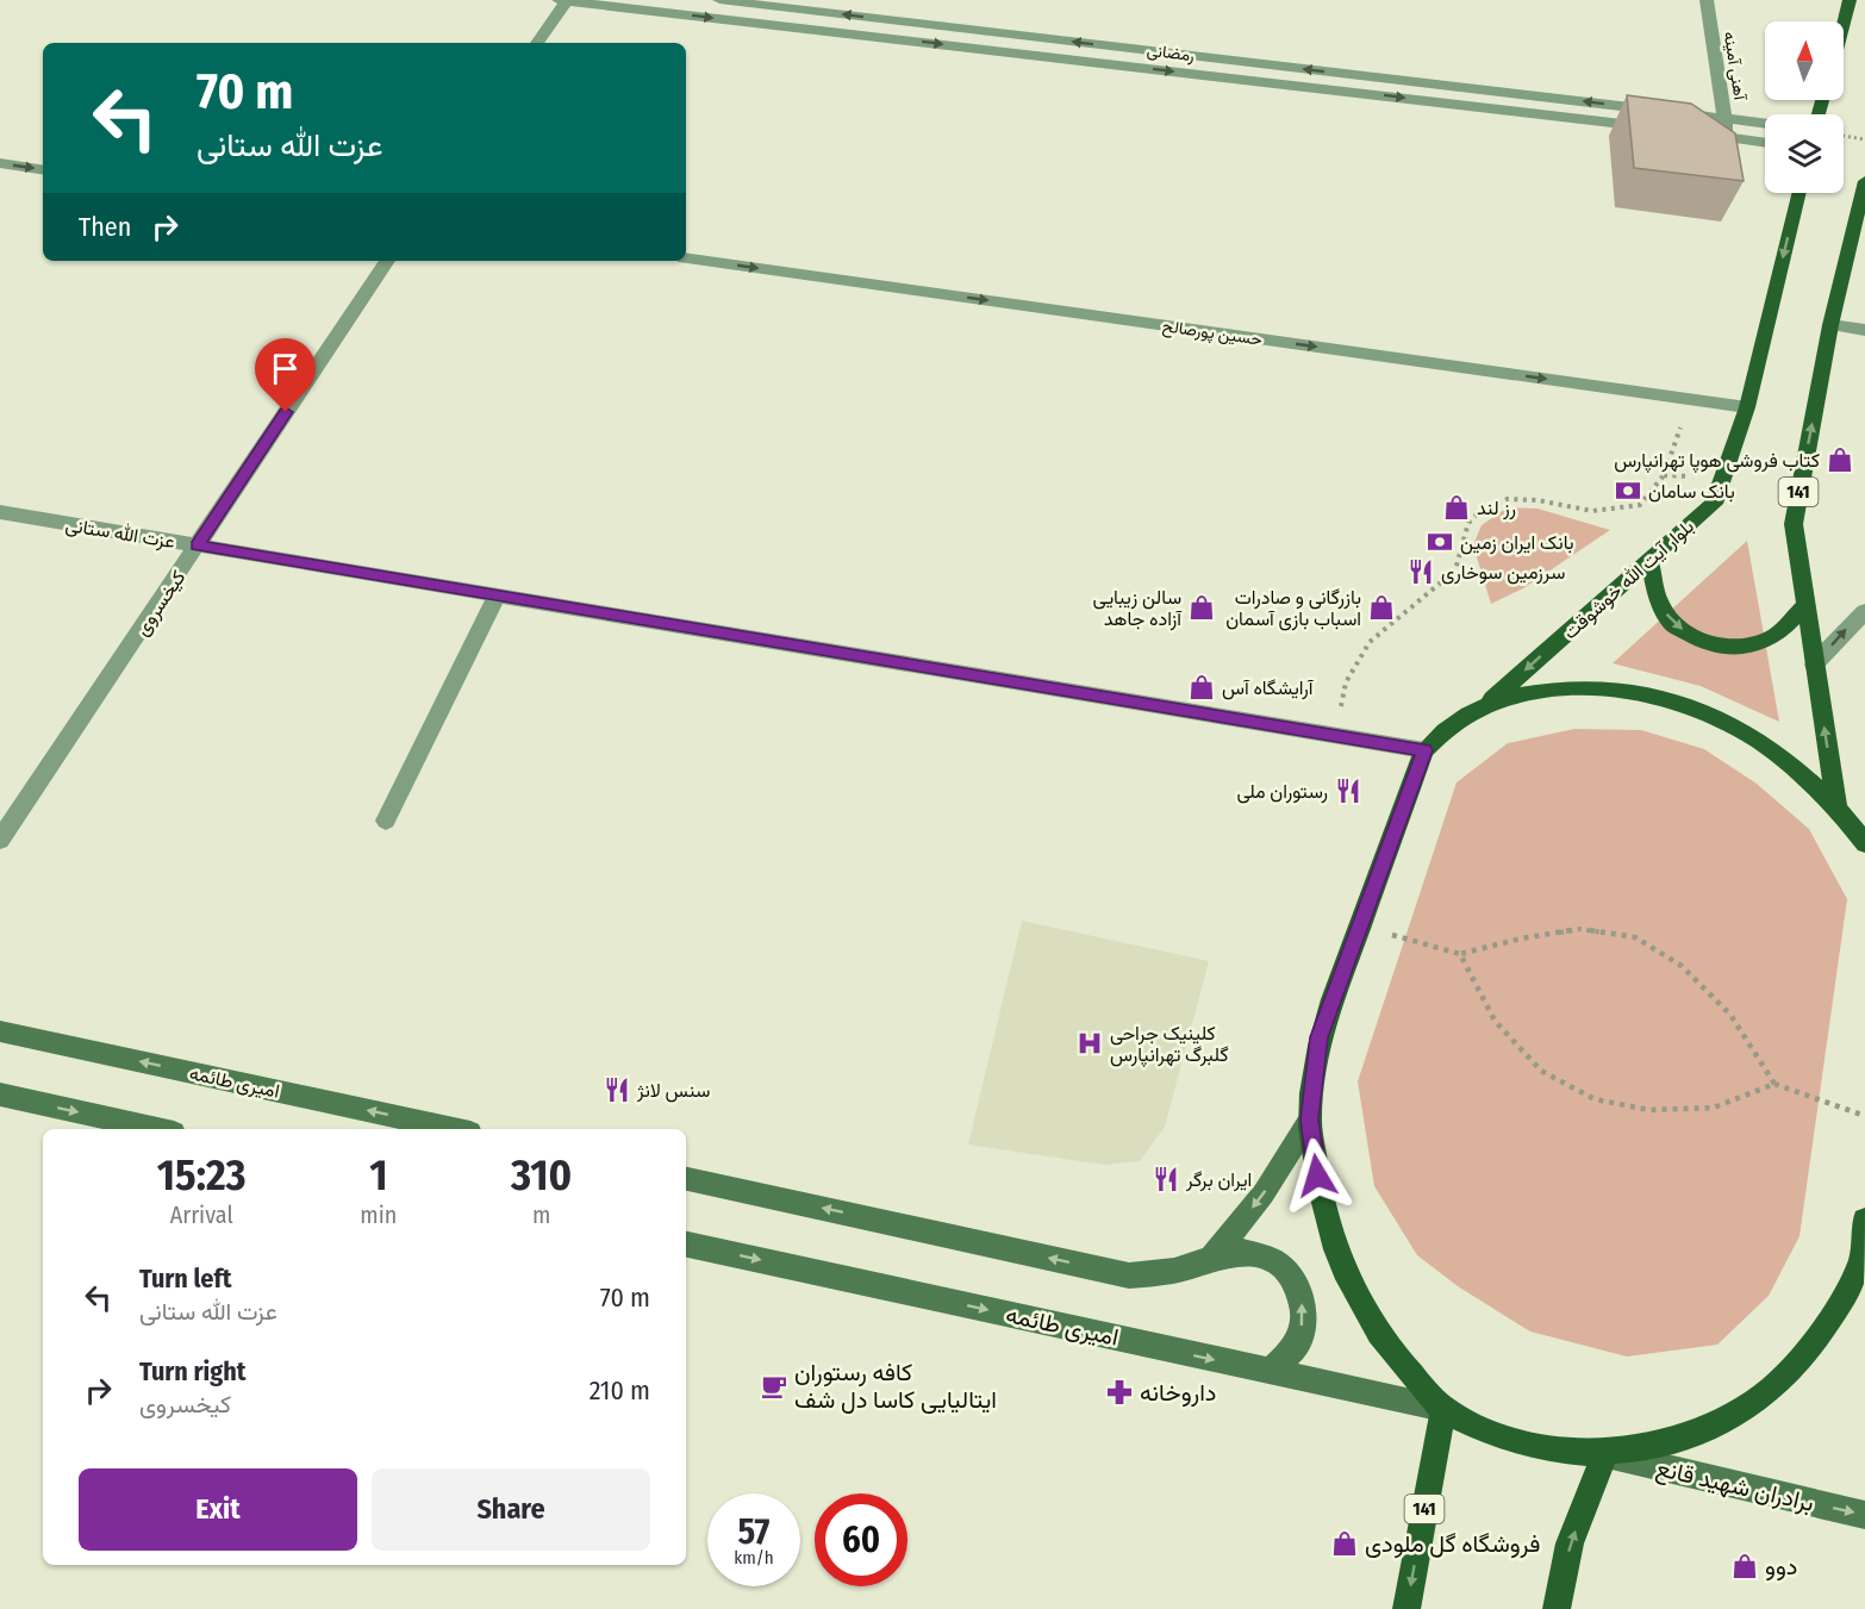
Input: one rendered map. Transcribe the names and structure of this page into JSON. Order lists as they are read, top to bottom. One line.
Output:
{"streets":{"main road":["141","بلوار آیت الله خوشوقت","امیری طائمه","برادران شهید قانع"],"street":["رمضانی","آهنی آمینه","حسین پورصالح","عزت الله ستانی","کیخسروی"]},"crossings":[["رمضانی","آهنی آمینه"],["حسین پورصالح","بلوار آیت الله خوشوقت"],["141","امیری طائمه"],["عزت الله ستانی","کیخسروی"]],"one_way":["حسین پورصالح","بلوار آیت الله خوشوقت","برادران شهید قانع"],"places":{"shop":["کتاب فروشی هوپا تهرانپارس","رز لند","سالن زیبایی آزاده جاهد","بازرگانی و صادرات اسباب بازی آسمان","آرایشگاه آس","فروشگاه گل ملودی","دوو"],"bank":["بانک سامان","بانک ایران زمین"],"restaurant":["سرزمين سوخاری","رستوران ملی","سنس لانژ","ایران برگر"],"hospital":["کلینیک جراحی گلبرگ تهرانپارس"],"cafe":["کافه رستوران ایتالیایی کاسا دل شف"],"pharmacy":["داروخانه"]},"north":"top","page":{"turn":["70 m","عزت الله ستانی"],"then":"Then","eta":["15:23","Arrival","1","min","310","m"],"list":[{"name":"Turn left","note":"عزت الله ستانی","value":"70 m"},{"name":"Turn right","note":"کیخسروی","value":"210 m"}],"buttons":["Exit","Share"],"speed":"57 km/h","limit":"60"}}
